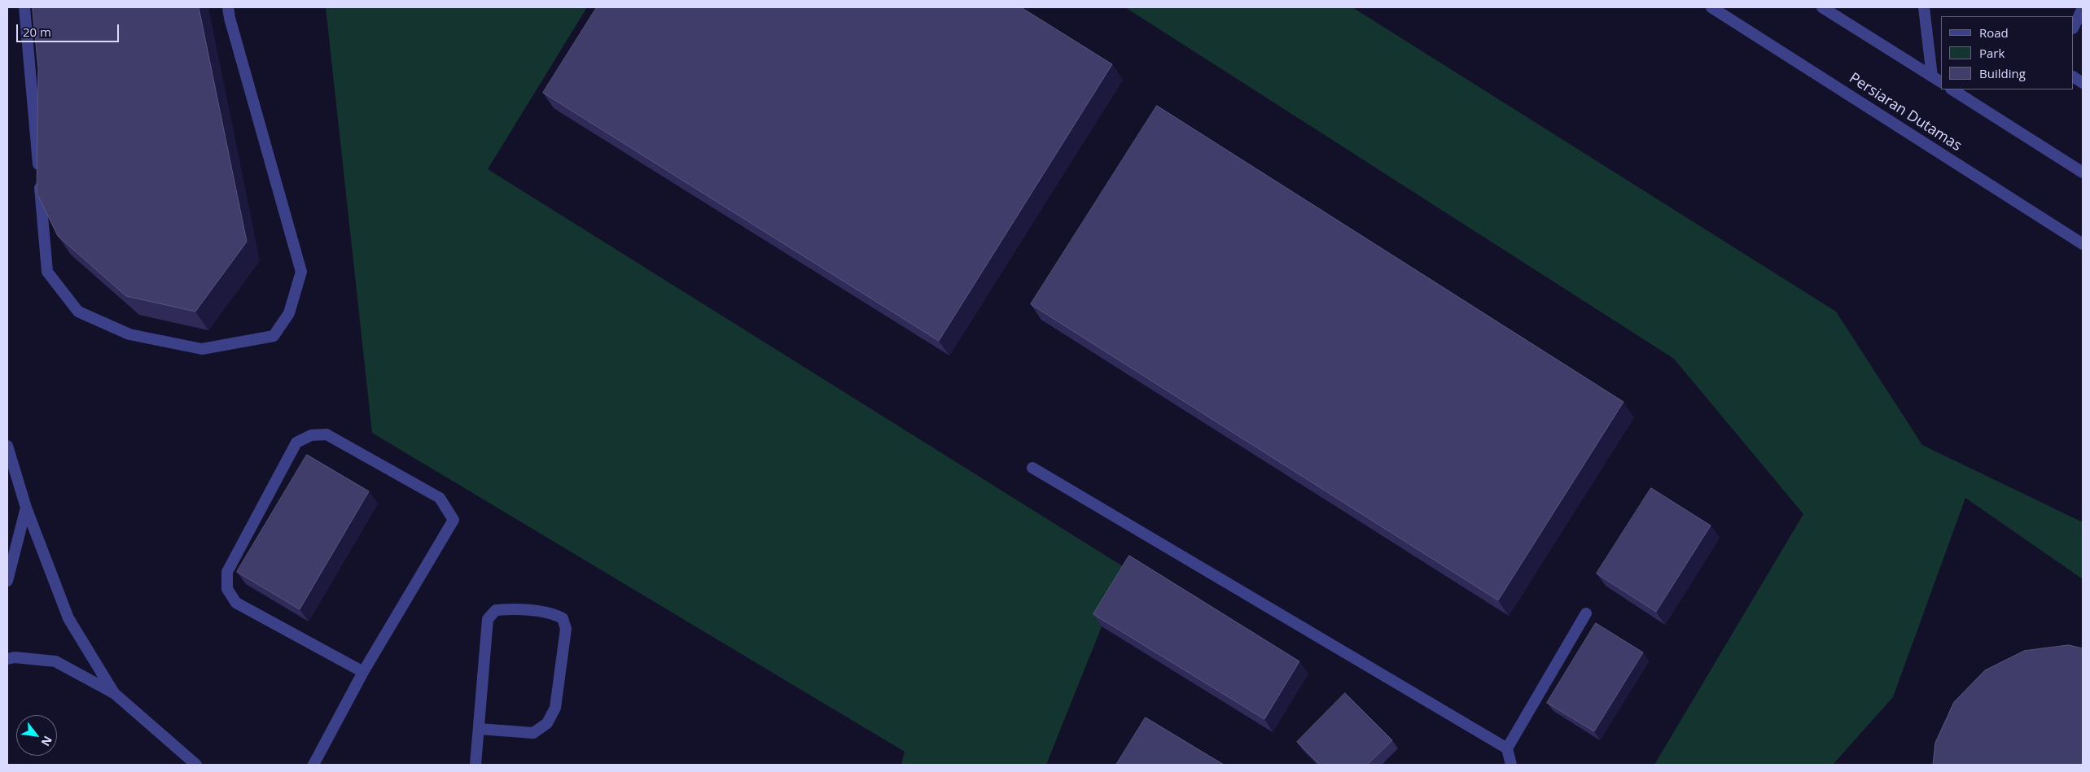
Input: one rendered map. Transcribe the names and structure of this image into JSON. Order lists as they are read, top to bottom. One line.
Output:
{"streets":{"street":["Persiaran Dutamas"]},"legend":["Road","Park","Building"],"scale_bar":"20 m","north":"bottom right"}
